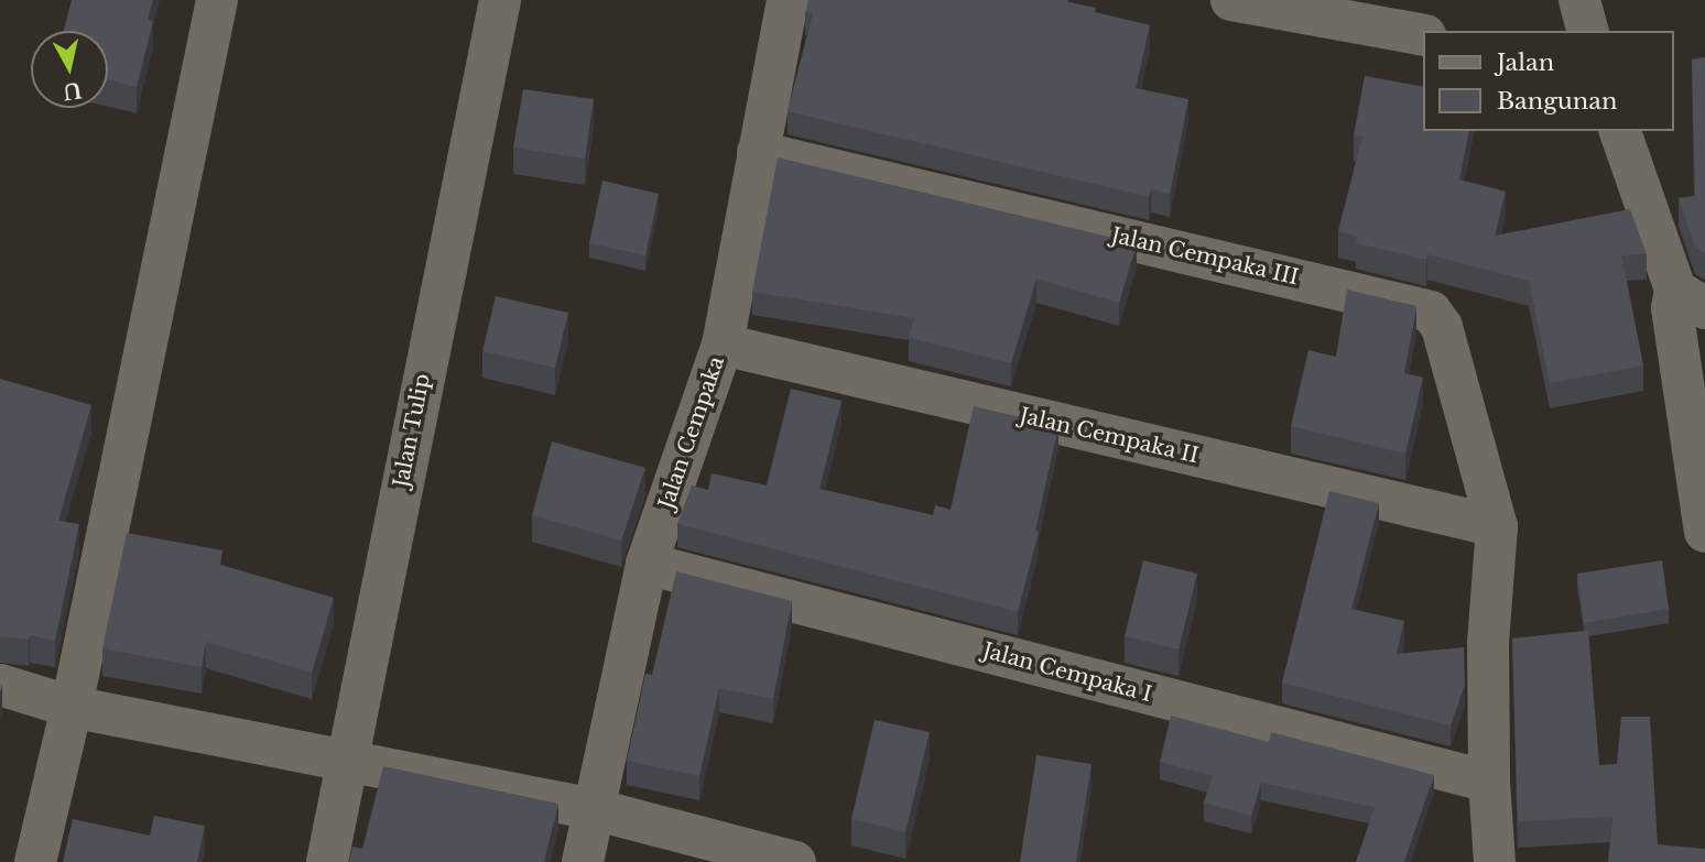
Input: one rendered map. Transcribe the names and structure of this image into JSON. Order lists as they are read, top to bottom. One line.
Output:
{"streets":{"street":["Jalan Cempaka III","Jalan Tulip","Jalan Cempaka","Jalan Cempaka II","Jalan Cempaka I"]},"crossings":[["Jalan Cempaka III","Jalan Cempaka"],["Jalan Cempaka III","Jalan Cempaka II"],["Jalan Cempaka","Jalan Cempaka II"],["Jalan Cempaka","Jalan Cempaka I"]],"legend":["Jalan","Bangunan"],"north":"bottom"}
